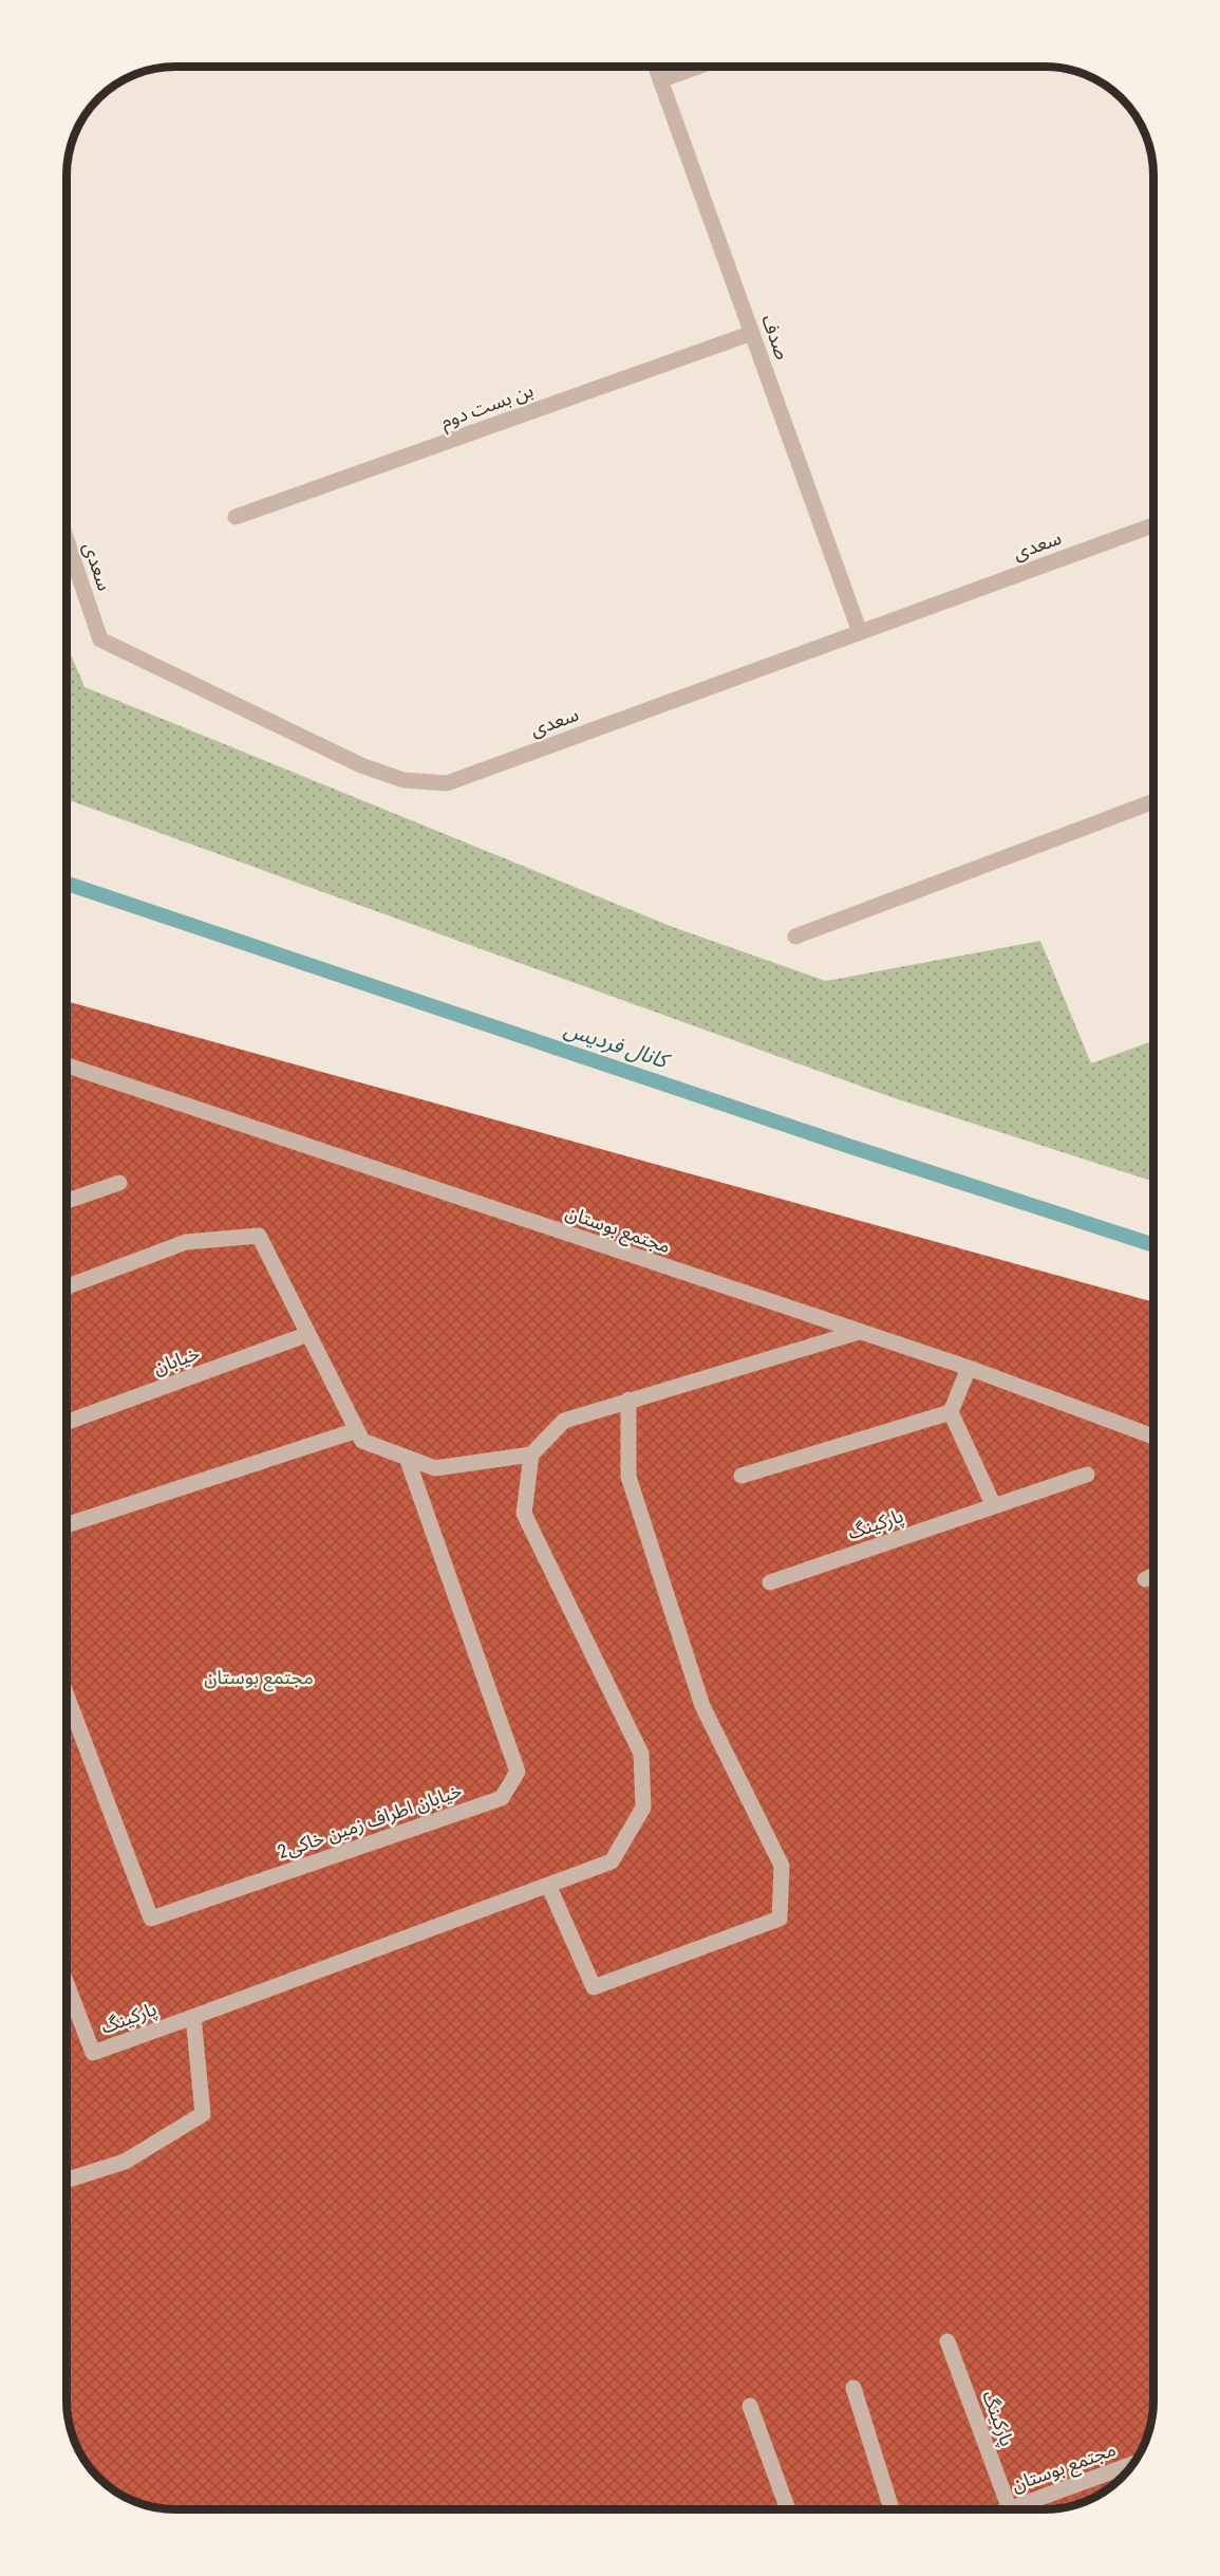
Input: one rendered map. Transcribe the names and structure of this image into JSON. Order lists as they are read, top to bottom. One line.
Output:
{"streets":{"street":["صدف","بن بست دوم","سعدی","مجتمع بوستان","خیابان","پارکینگ","خیابان اطراف زمین خاکی2"]},"crossings":[["صدف","بن بست دوم"],["صدف","سعدی"]],"water":["کانال فردیس"],"parks":["مجتمع بوستان"]}
